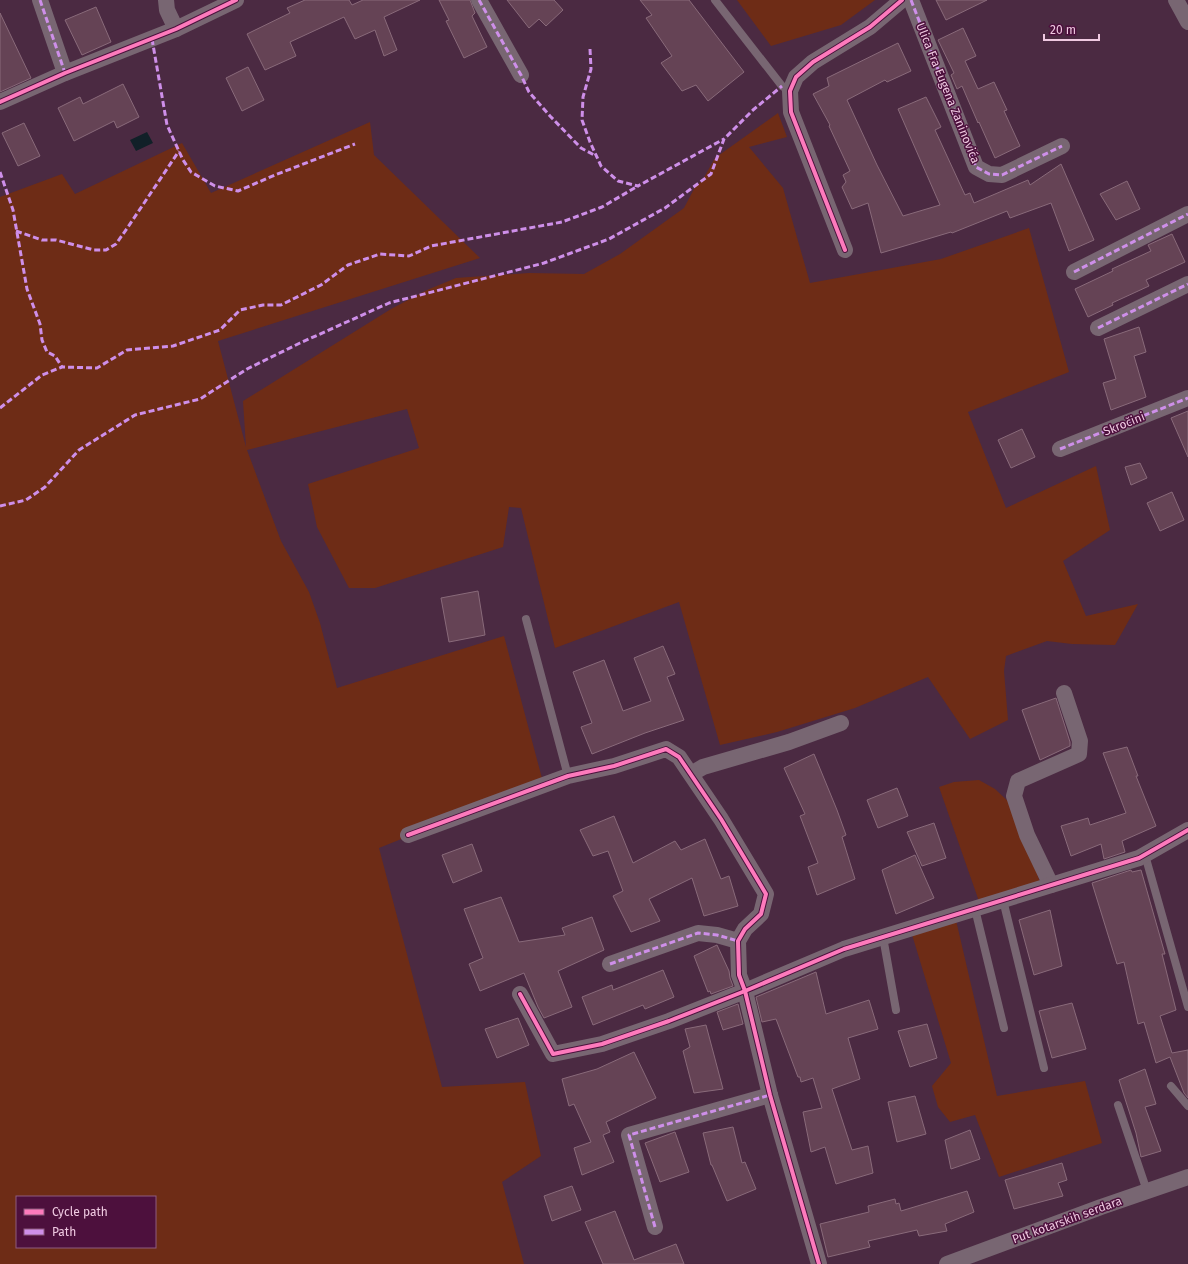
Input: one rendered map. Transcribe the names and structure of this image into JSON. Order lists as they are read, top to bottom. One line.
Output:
{"streets":{"street":["Ulica Fra Eugena Zaninovića","Skročini","Put kotarskih serdara"]},"legend":["Cycle path","Path"],"scale_bar":"20 m"}
